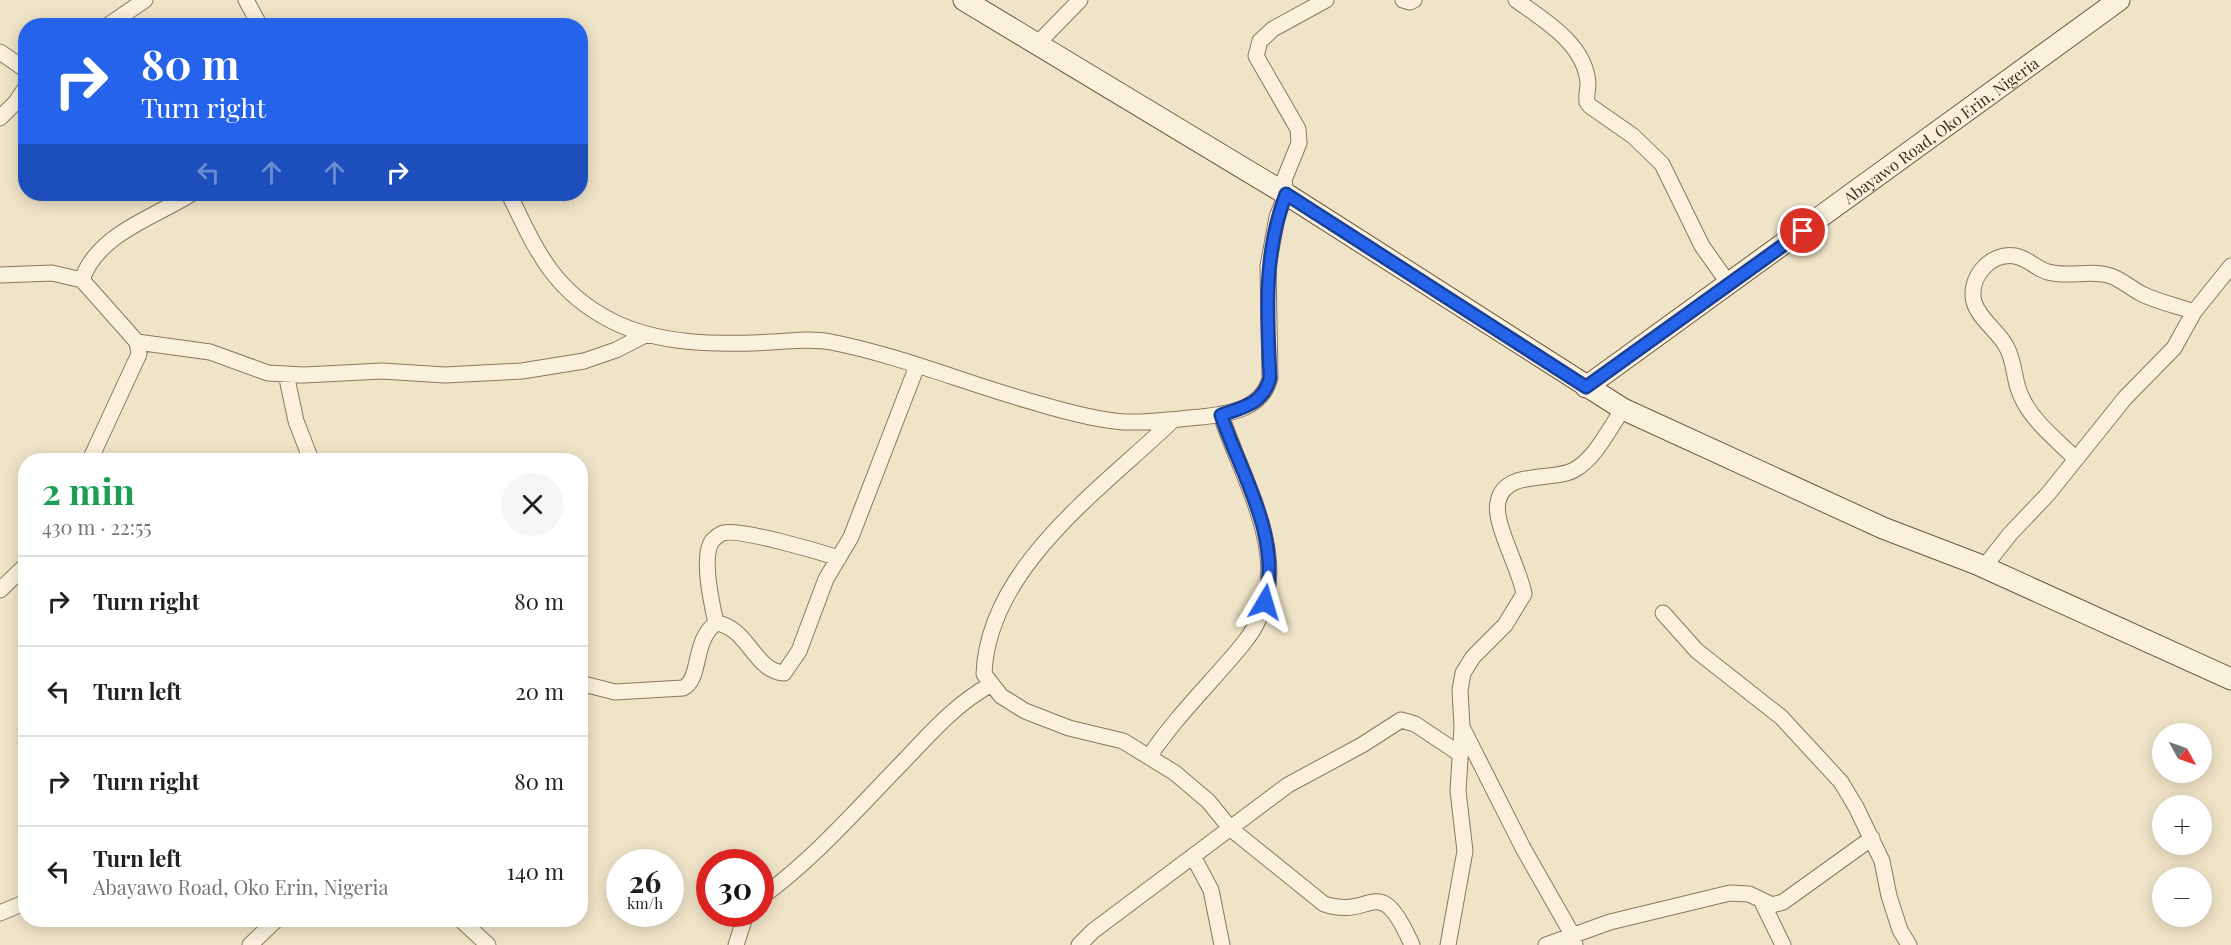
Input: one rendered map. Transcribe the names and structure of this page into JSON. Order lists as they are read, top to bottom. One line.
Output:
{"streets":{"street":["Abayawo Road, Oko Erin, Nigeria"]},"north":"bottom right","page":{"turn":["80 m","Turn right"],"heading":["2 min","430 m · 22:55"],"list":[{"name":"Turn right","value":"80 m"},{"name":"Turn left","value":"20 m"},{"name":"Turn right","value":"80 m"},{"name":"Turn left","note":"Abayawo Road, Oko Erin, Nigeria","value":"140 m"}],"map_buttons":["+","−"],"speed":"26 km/h","limit":"30"}}
